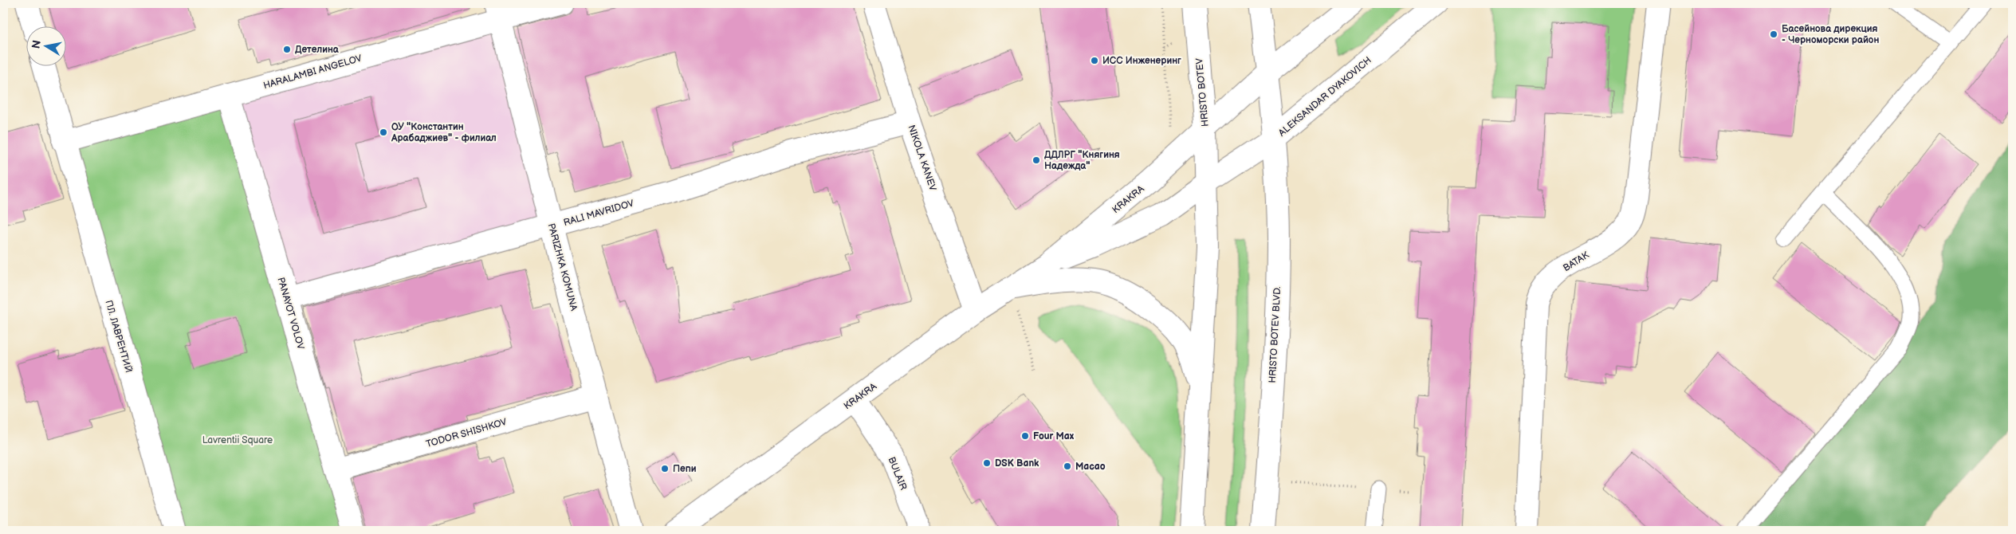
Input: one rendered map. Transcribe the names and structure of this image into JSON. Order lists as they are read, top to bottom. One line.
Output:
{"streets":{"street":["HARALAMBI ANGELOV","HRISTO BOTEV","ALEKSANDAR DYAKOVICH","NIKOLA KANEV","KRAKRA","RALI MAVRIDOV","BATAK","PARIZHKA KOMUNA","PANAYOT VOLOV","HRISTO BOTEV BLVD.","ПЛ. ЛАВРЕНТИЙ","TODOR SHISHKOV","BULAIR"]},"crossings":[["HARALAMBI ANGELOV","PARIZHKA KOMUNA"],["HARALAMBI ANGELOV","PANAYOT VOLOV"],["HARALAMBI ANGELOV","ПЛ. ЛАВРЕНТИЙ"],["HRISTO BOTEV","ALEKSANDAR DYAKOVICH"],["HRISTO BOTEV","KRAKRA"],["ALEKSANDAR DYAKOVICH","KRAKRA"],["ALEKSANDAR DYAKOVICH","HRISTO BOTEV BLVD."],["NIKOLA KANEV","KRAKRA"],["NIKOLA KANEV","RALI MAVRIDOV"],["KRAKRA","BULAIR"],["RALI MAVRIDOV","PARIZHKA KOMUNA"],["RALI MAVRIDOV","PANAYOT VOLOV"],["PARIZHKA KOMUNA","TODOR SHISHKOV"],["PANAYOT VOLOV","TODOR SHISHKOV"]],"parks":["Lavrentii Square"],"places":["Басейнова дирекция - Черноморски район","Детелина","ИСС Инженеринг","ОУ \"Константин Арабаджиев\" - филиал","ДДЛРГ \"Княгиня Надежда\"","Four Max","DSK Bank","Macao","Пепи"],"north":"left"}
